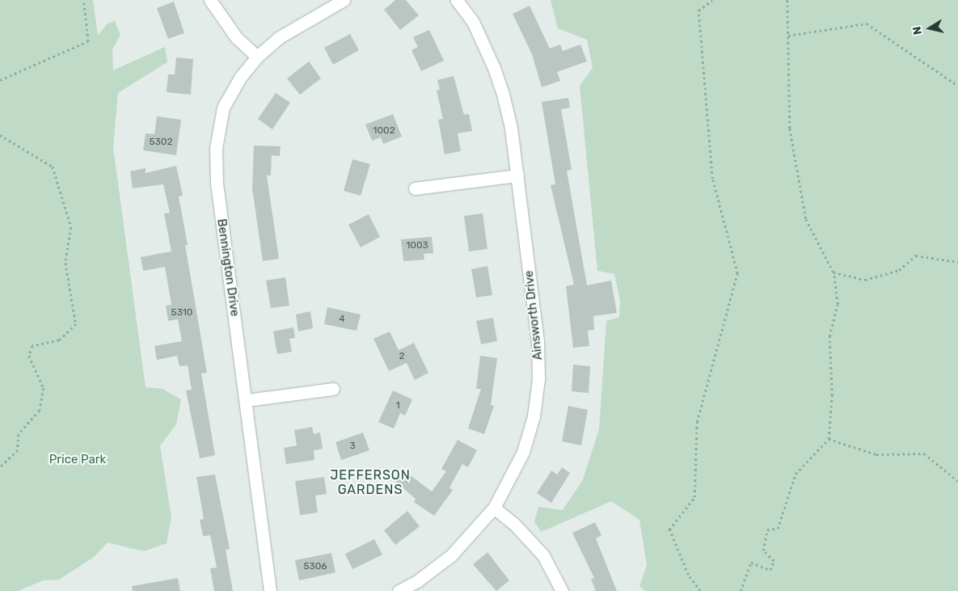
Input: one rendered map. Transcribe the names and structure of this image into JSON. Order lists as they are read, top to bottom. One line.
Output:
{"streets":{"street":["Bennington Drive","Ainsworth Drive"]},"districts":["JEFFERSON GARDENS"],"parks":["Price Park"],"house_numbers":["1002","5302","1003","5310","4","2","1","3","5306"],"north":"left"}
